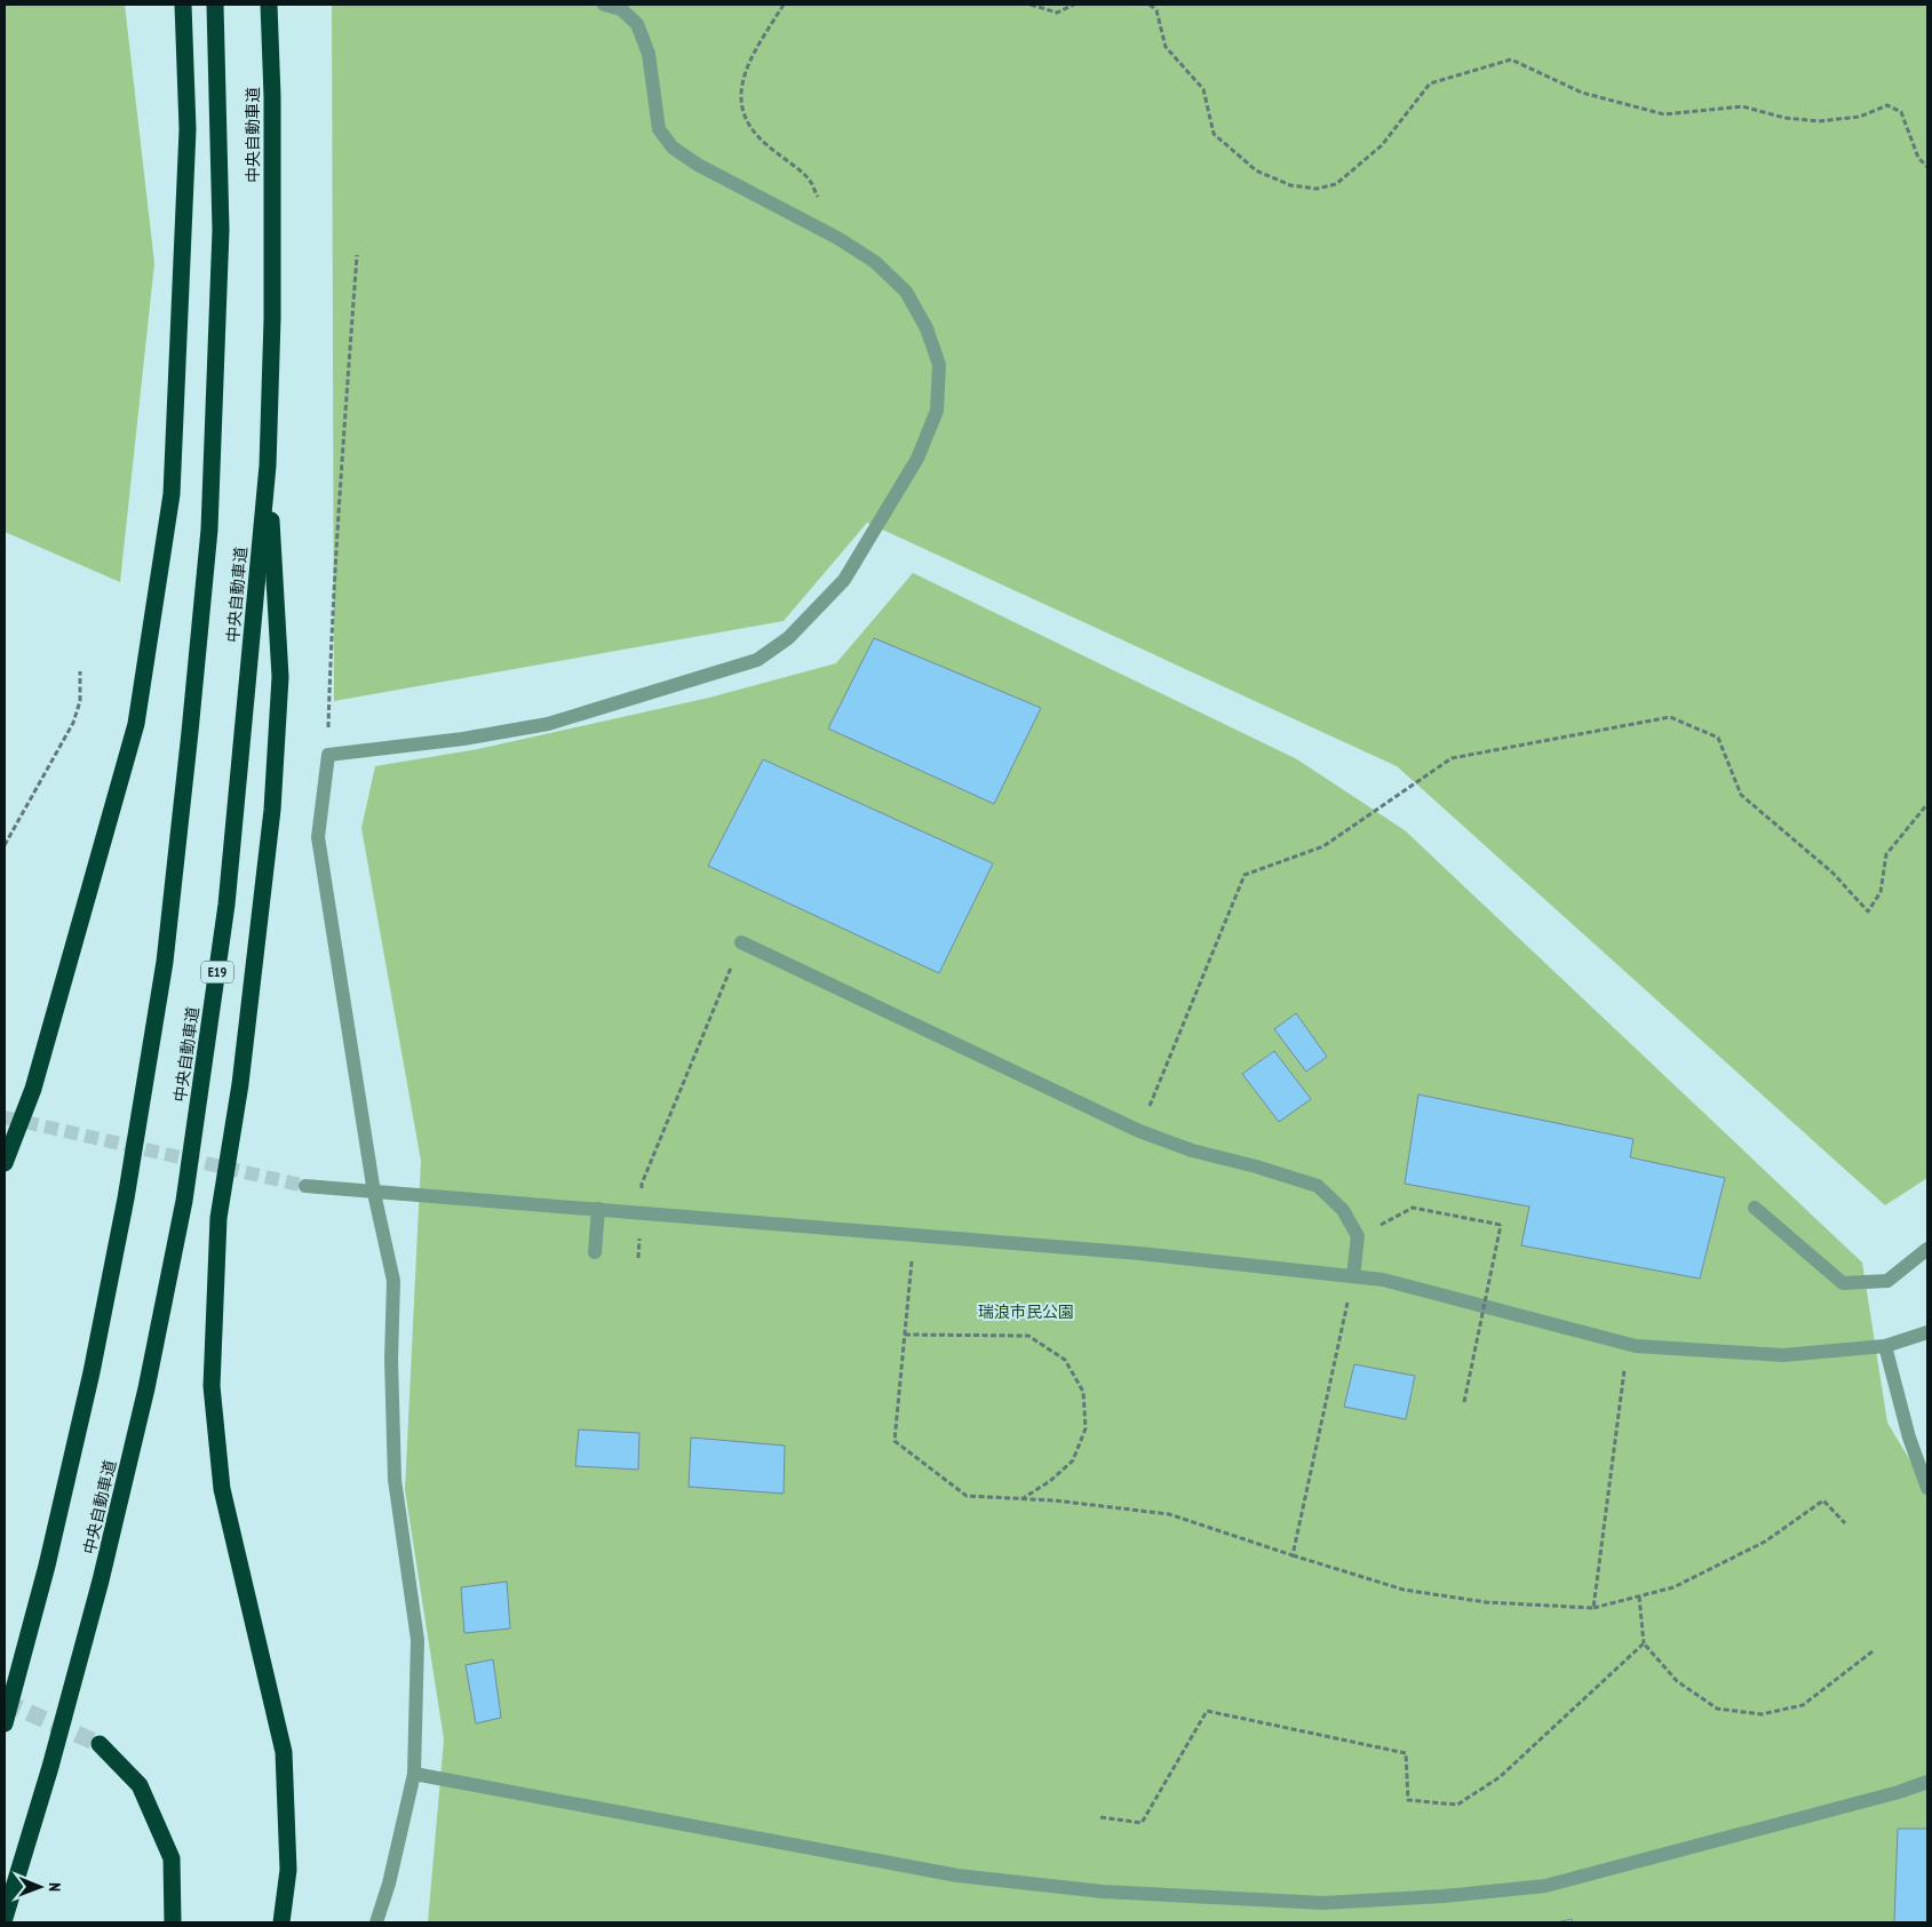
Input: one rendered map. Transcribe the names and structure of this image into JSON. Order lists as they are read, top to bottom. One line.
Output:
{"streets":{"highway":["中央自動車道","E19"]},"parks":["瑞浪市民公園"],"north":"right"}
